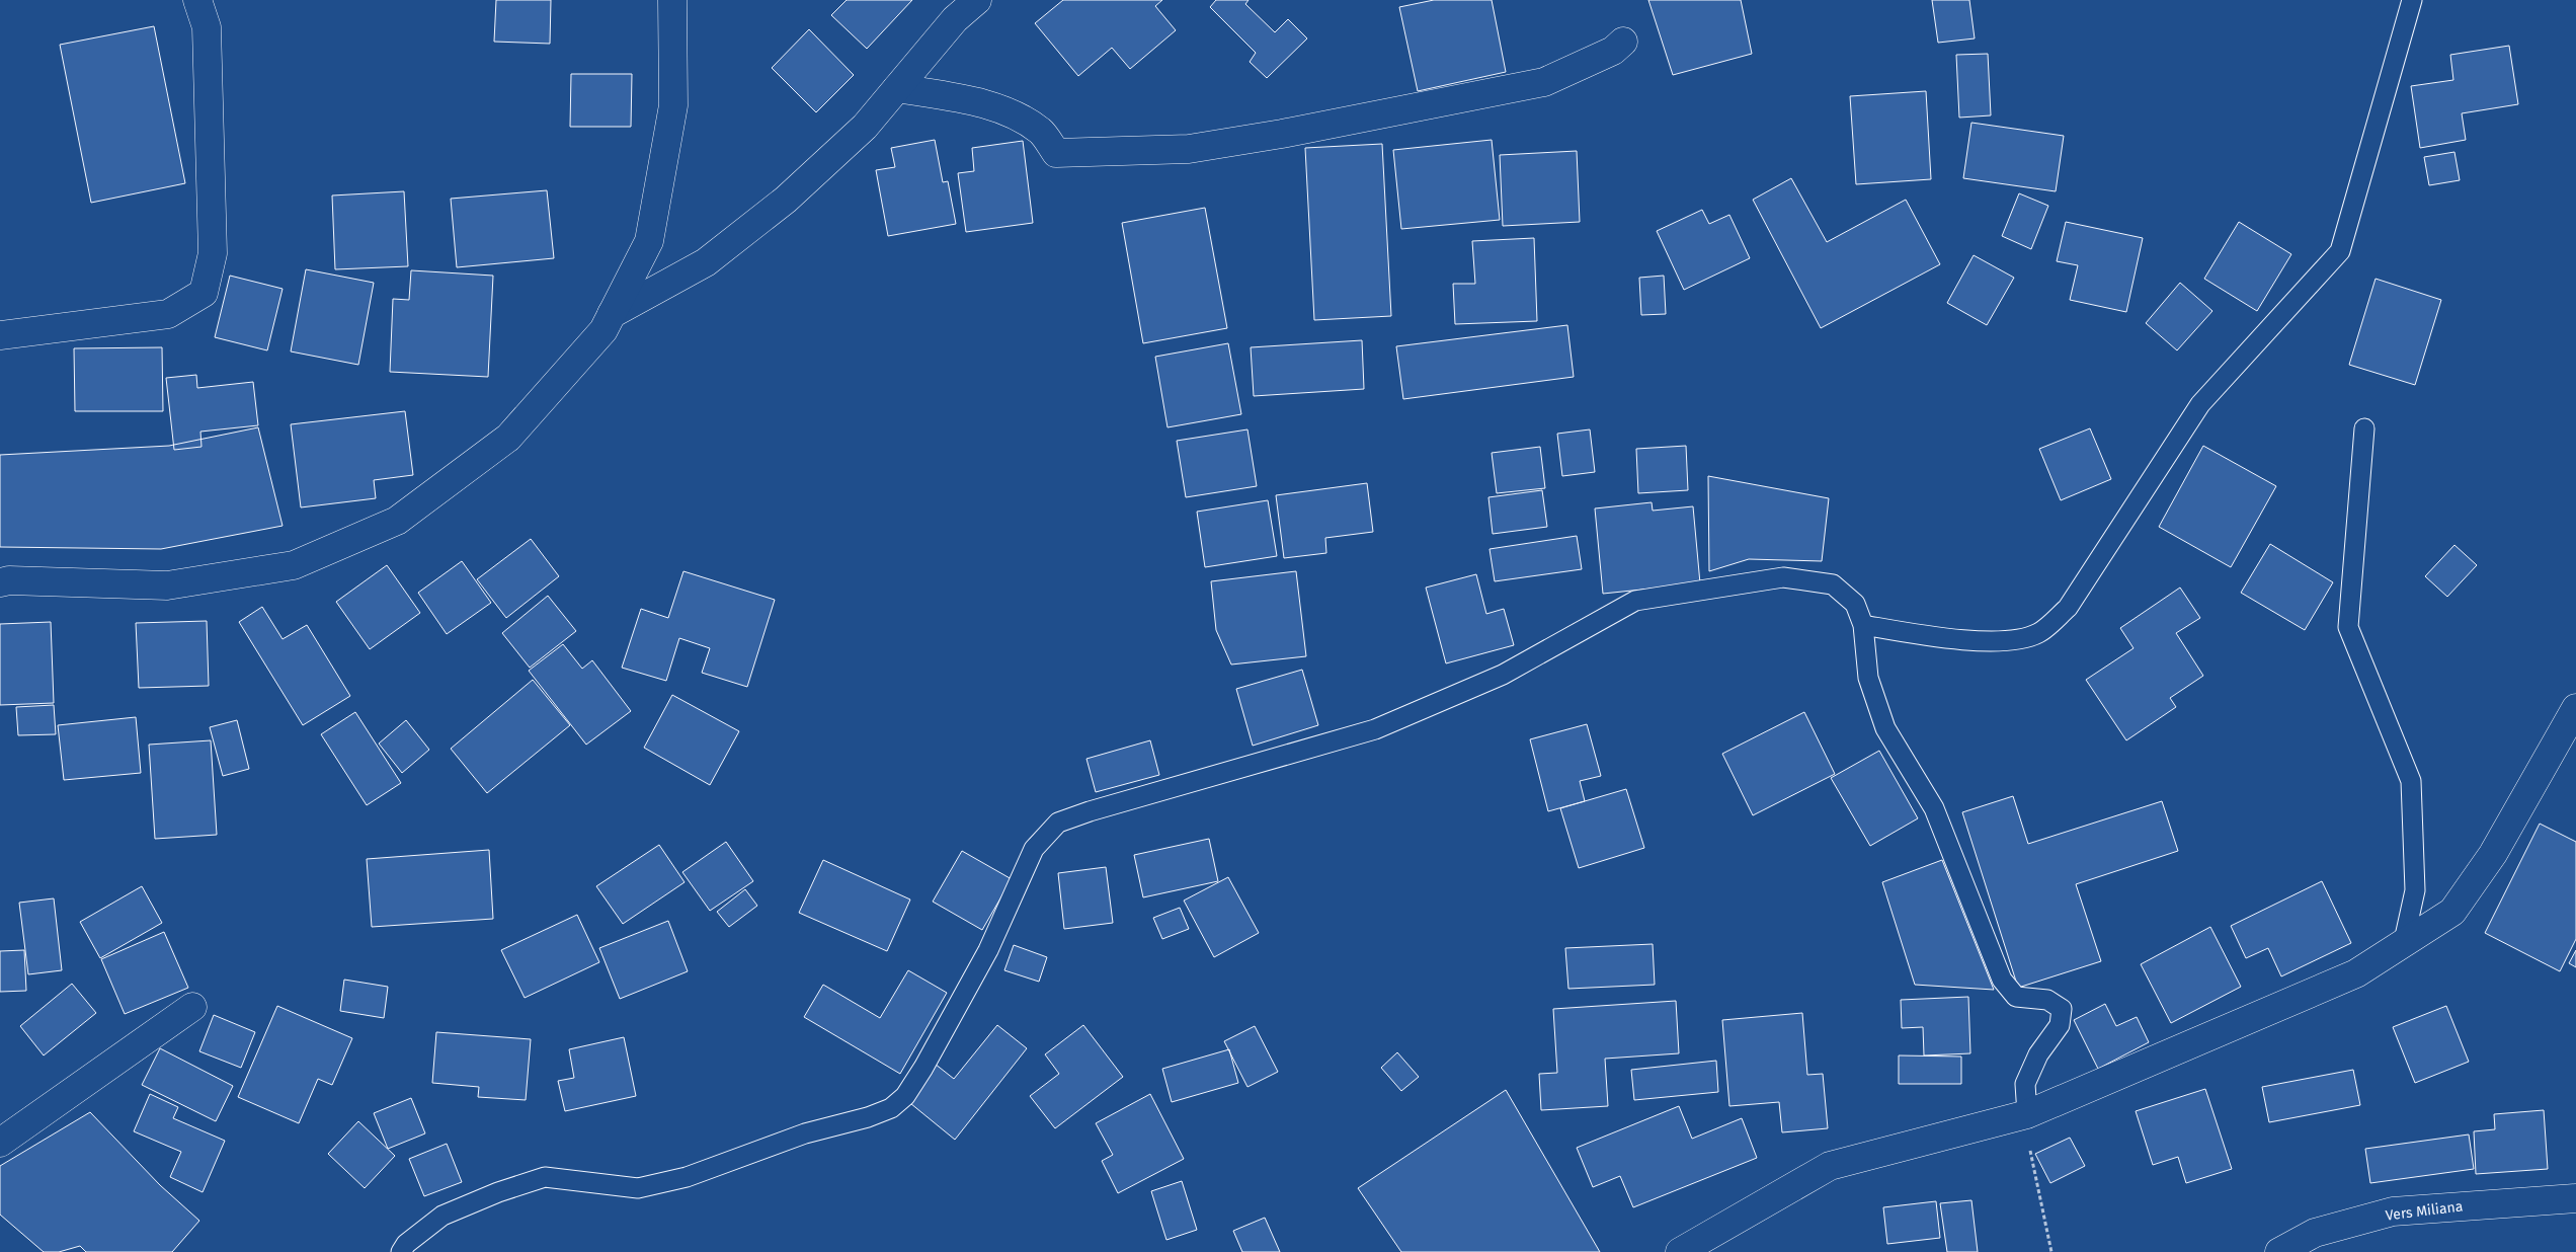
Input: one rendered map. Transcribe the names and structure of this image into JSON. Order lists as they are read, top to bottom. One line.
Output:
{"streets":{"main road":["Vers Miliana"]}}
